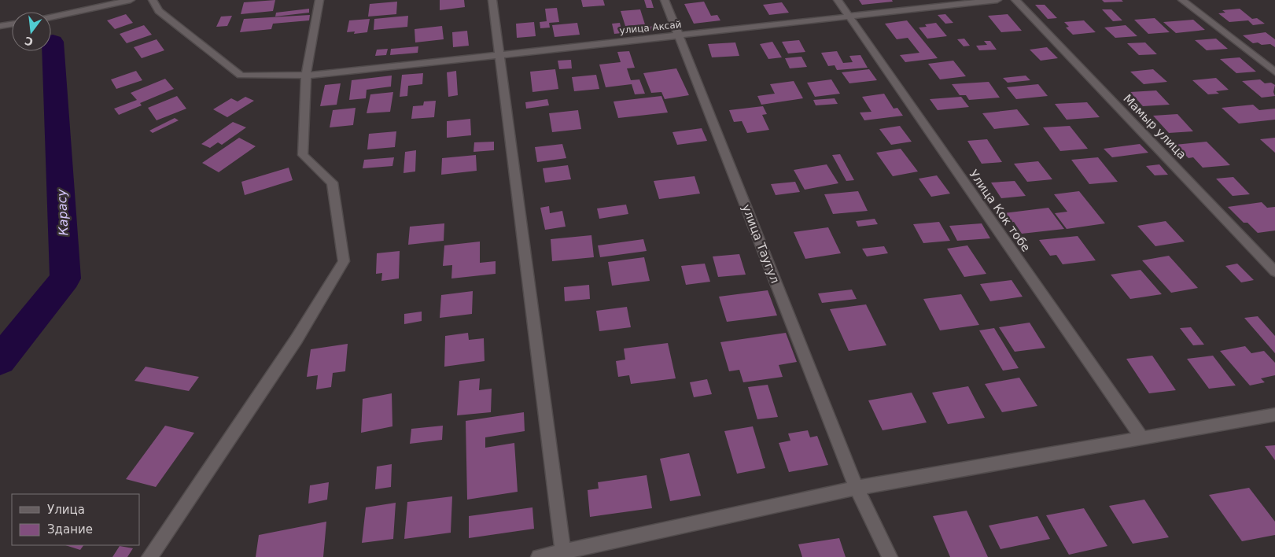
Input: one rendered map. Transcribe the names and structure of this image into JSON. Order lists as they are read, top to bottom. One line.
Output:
{"streets":{"street":["улица Аксай","Мамыр улица","Улица Кок тобе","улица Таугул"]},"crossings":[["улица Аксай","Улица Кок тобе"],["улица Аксай","улица Таугул"]],"water":["Карасу"],"legend":["Улица","Здание"],"north":"bottom"}
